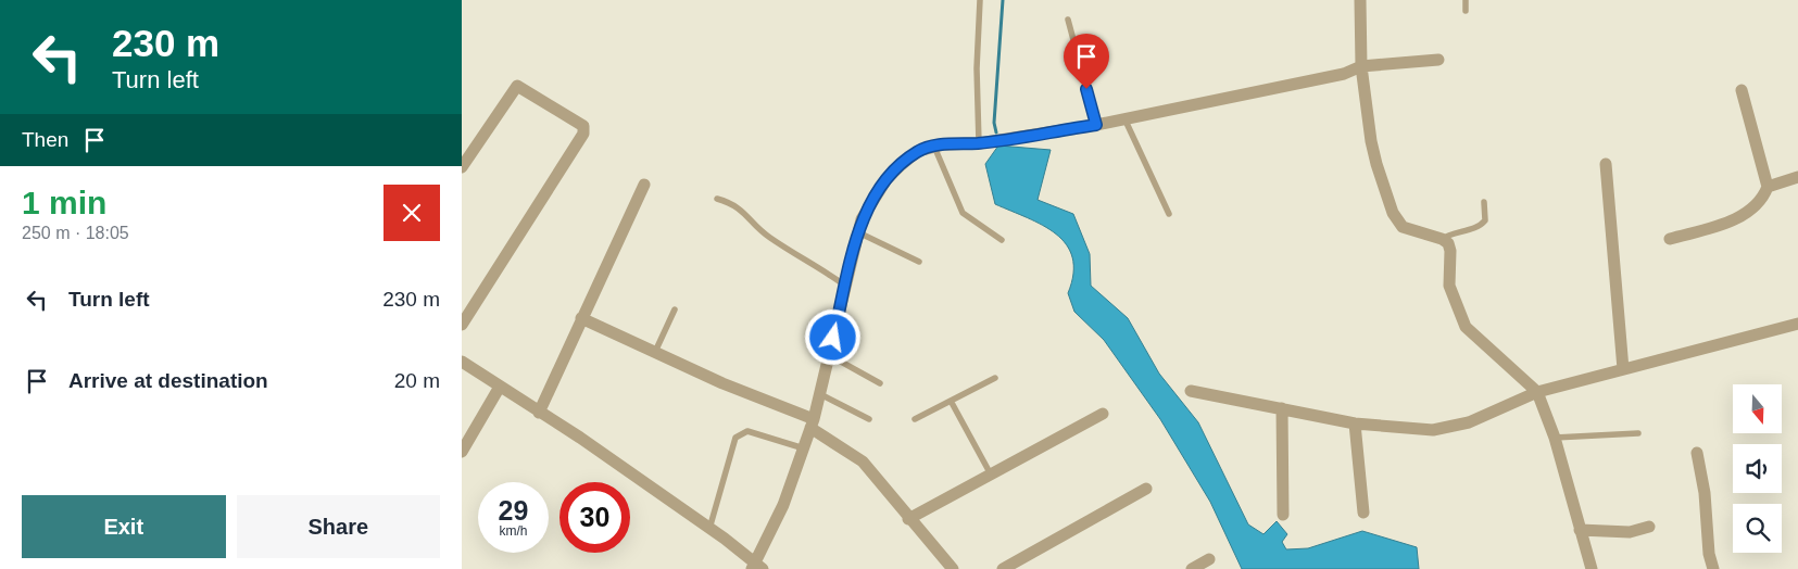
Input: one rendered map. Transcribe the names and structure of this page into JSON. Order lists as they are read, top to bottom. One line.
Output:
{"north":"bottom","page":{"turn":["230 m","Turn left"],"then":"Then","heading":["1 min","250 m · 18:05"],"list":[{"name":"Turn left","value":"230 m"},{"name":"Arrive at destination","value":"20 m"}],"speed":"29 km/h","limit":"30","buttons":["Exit","Share"]}}
